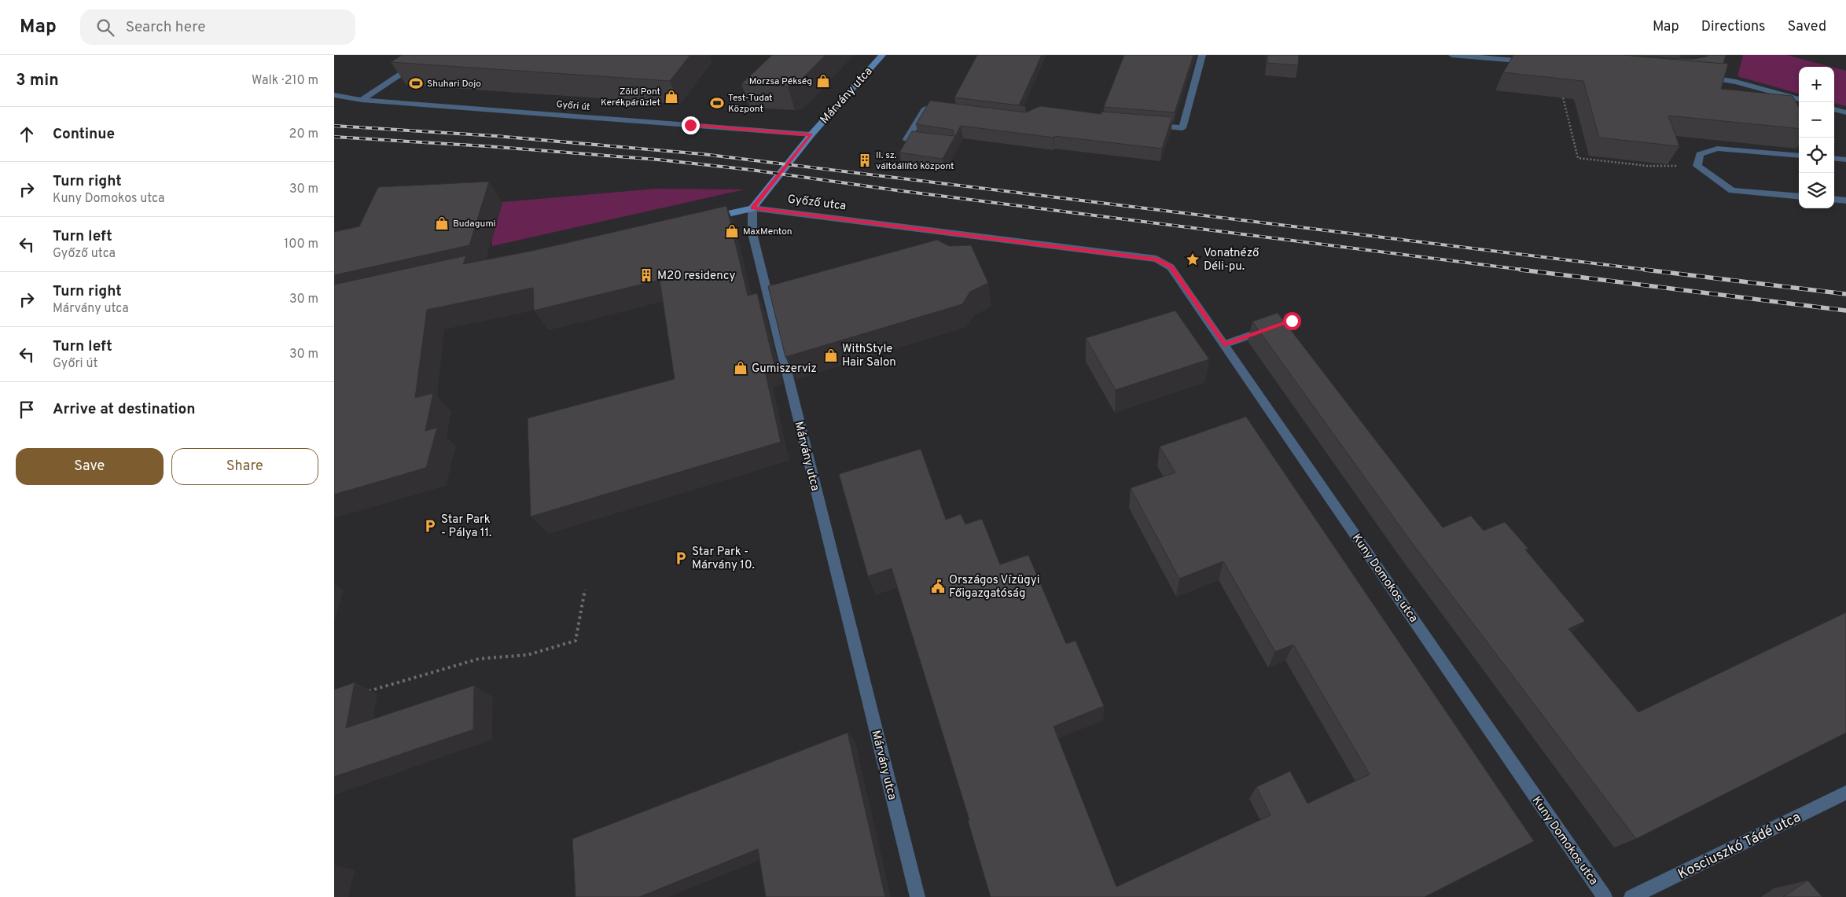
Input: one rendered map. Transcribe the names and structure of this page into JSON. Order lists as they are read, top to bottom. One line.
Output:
{"streets":{"street":["Márvány utca","Győri út","Győző utca","Kuny Domokos utca","Kosciuszkó Tádé utca"]},"crossings":[["Márvány utca","Győri út"],["Márvány utca","Győző utca"],["Győző utca","Kuny Domokos utca"]],"places":{"shop":["Morzsa Pékség","Zöld Pont Kerékpárüzlet","Budagumi","MaxMenton","WithStyle Hair Salon","Gumiszerviz"],"sports":["Shuhari Dojo","Test-Tudat Központ"],"building":["II. sz. váltóállító központ","M20 residency"],"place":["Vonatnéző Déli-pu."],"parking":["Star Park - Pálya 11.","Star Park - Márvány 10."],"public building":["Országos Vízügyi Főigazgatóság"]},"page":{"header":"Map","search":"Search here","nav":["Map","Directions","Saved"],"heading":["3 min","Walk · 210 m"],"map_buttons":["+","−"],"list":[["Continue","20 m"],["Turn right","Kuny Domokos utca","30 m"],["Turn left","Győző utca","100 m"],["Turn right","Márvány utca","30 m"],["Turn left","Győri út","30 m"],"Arrive at destination"],"buttons":["Save","Share"]}}
